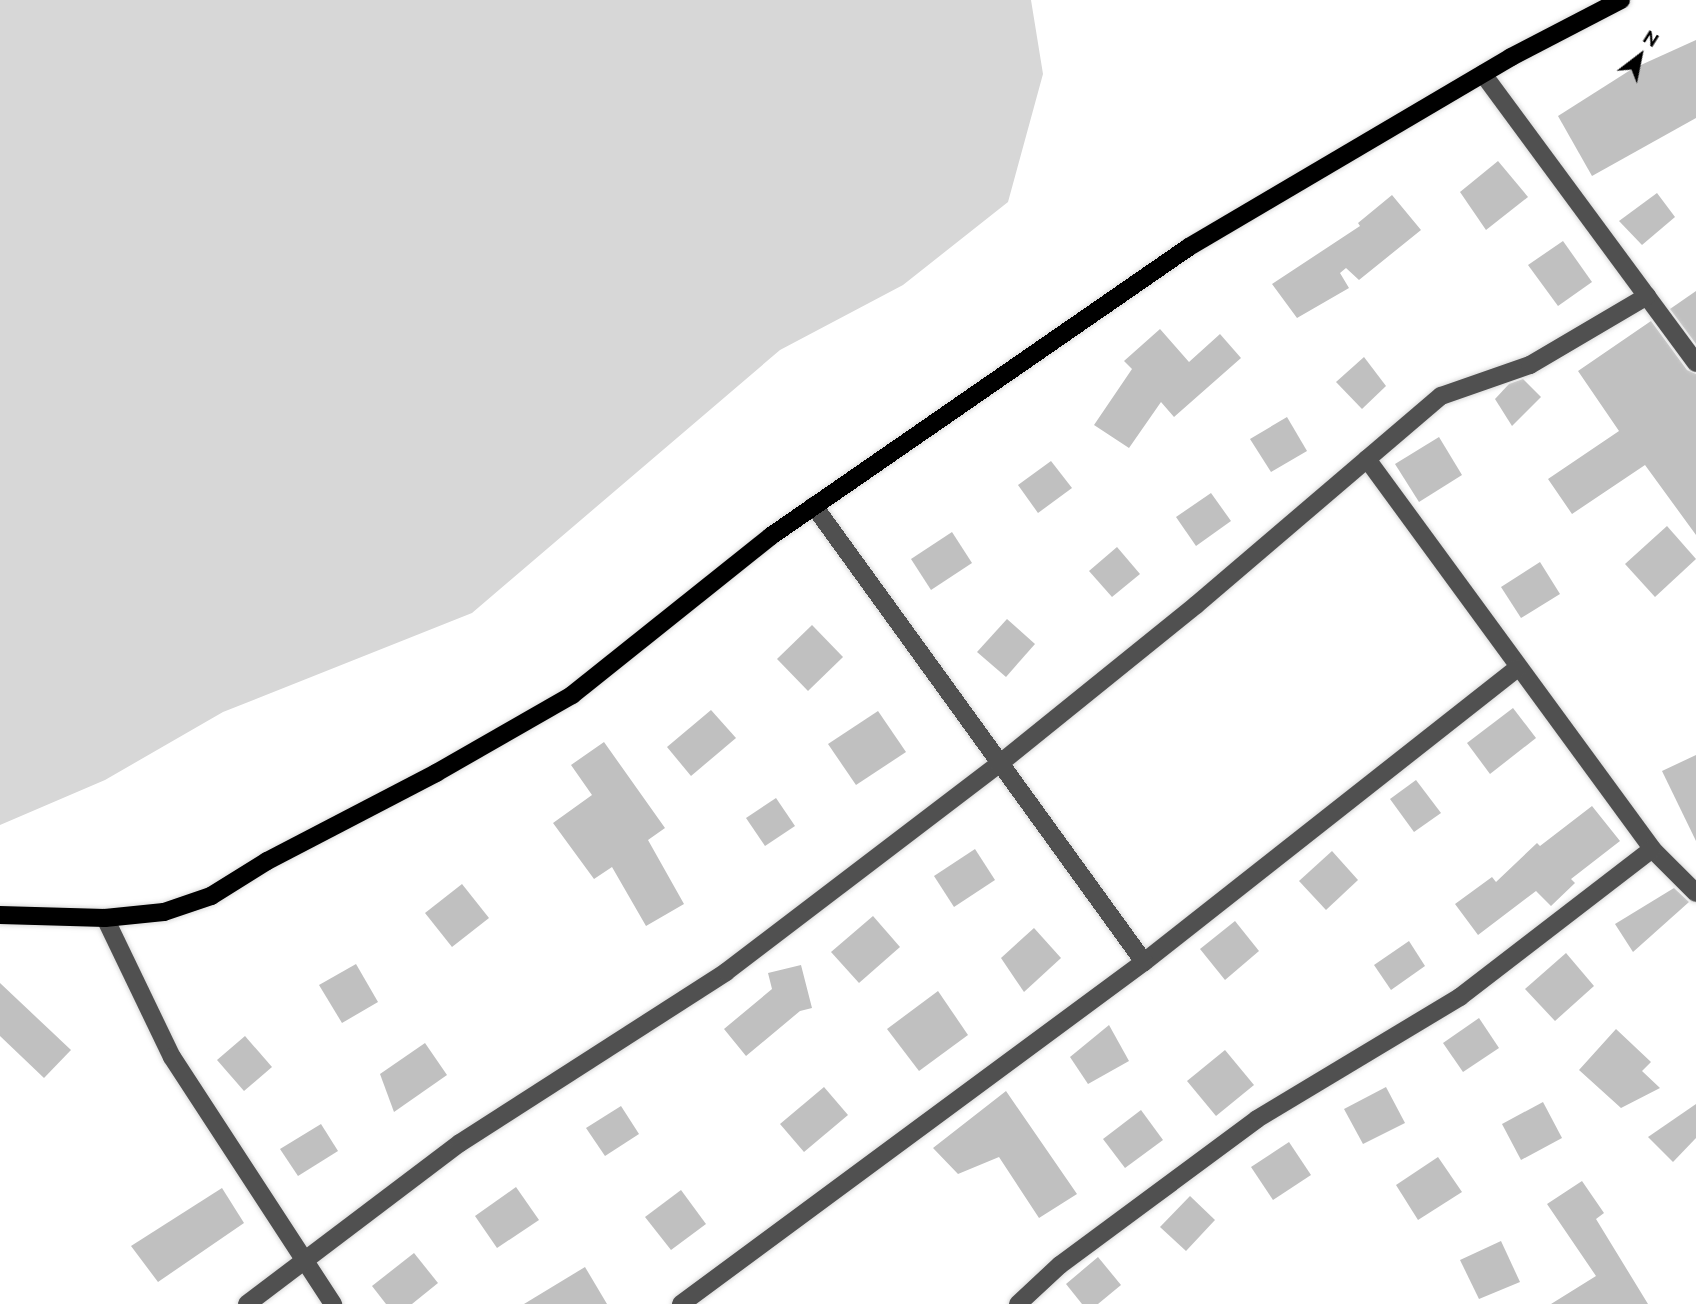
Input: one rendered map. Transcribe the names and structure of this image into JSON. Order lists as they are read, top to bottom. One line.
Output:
{"north":"top right"}
